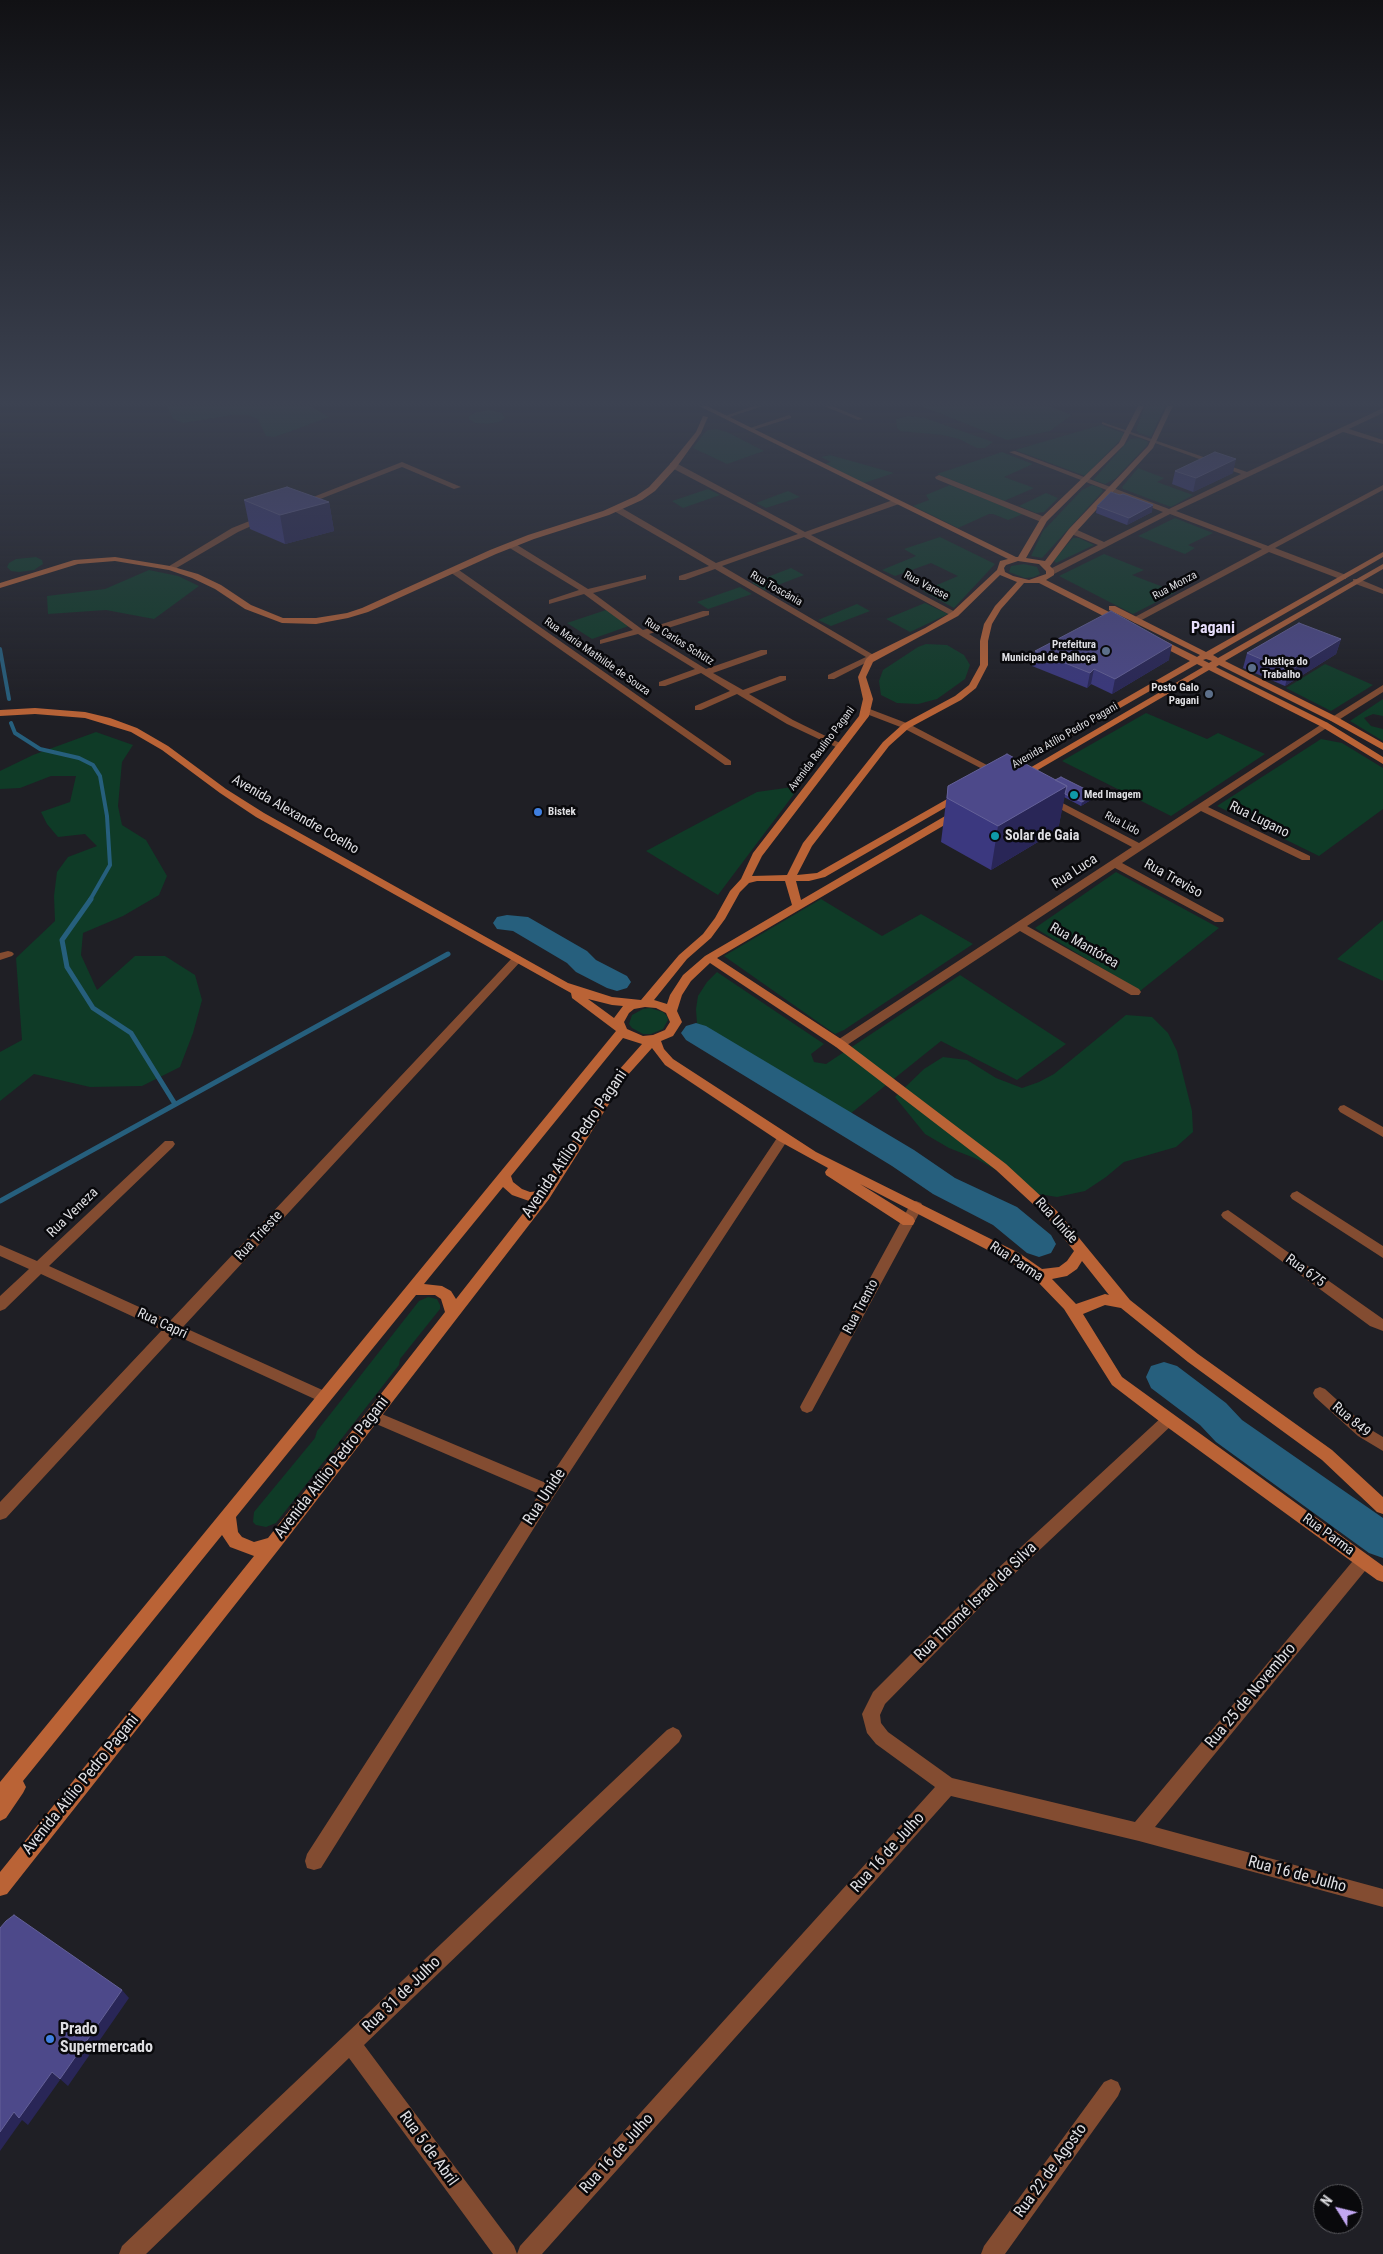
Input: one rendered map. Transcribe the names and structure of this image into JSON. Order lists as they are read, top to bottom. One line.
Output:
{"streets":{"main road":["Avenida Atílio Pedro Pagani","Avenida Raulino Pagani","Avenida Alexandre Coelho","Rua Unide","Rua Parma"],"street":["Rua Varese","Rua Monza","Rua Toscânia","Rua Carlos Schütz","Rua Maria Mathilde de Souza","Rua Lugano","Rua Lido","Rua Luca","Rua Treviso","Rua Mantórea","Rua Veneza","Rua Trieste","Rua 675","Rua Trento","Rua Capri","Rua 849","Rua Thomé Israel da Silva","Rua 25 de Novembro","Rua 16 de Julho","Rua 31 de Julho","Rua 5 de Abril","Rua 22 de Agosto"]},"crossings":[["Rua Toscânia","Avenida Raulino Pagani"],["Rua Carlos Schütz","Avenida Raulino Pagani"],["Avenida Atílio Pedro Pagani","Avenida Alexandre Coelho"],["Avenida Atílio Pedro Pagani","Rua Parma"],["Avenida Atílio Pedro Pagani","Rua Capri"],["Avenida Alexandre Coelho","Rua Trieste"],["Avenida Alexandre Coelho","Rua Parma"],["Rua Lugano","Rua Luca"],["Rua Lido","Rua Luca"],["Rua Luca","Rua Treviso"],["Rua Luca","Rua Mantórea"],["Rua Luca","Rua Unide"],["Rua Veneza","Rua Capri"],["Rua Unide","Rua Parma"],["Rua Trieste","Rua Capri"],["Rua Parma","Rua Trento"],["Rua Parma","Rua Thomé Israel da Silva"],["Rua Parma","Rua 25 de Novembro"],["Rua Thomé Israel da Silva","Rua 16 de Julho"],["Rua 25 de Novembro","Rua 16 de Julho"],["Rua 31 de Julho","Rua 5 de Abril"]],"districts":["Pagani"],"places":["Prefeitura Municipal de Palhoça","Justiça do Trabalho","Posto Galo Pagani","Med Imagem","Bistek","Solar de Gaia","Prado Supermercado"],"north":"top left"}
